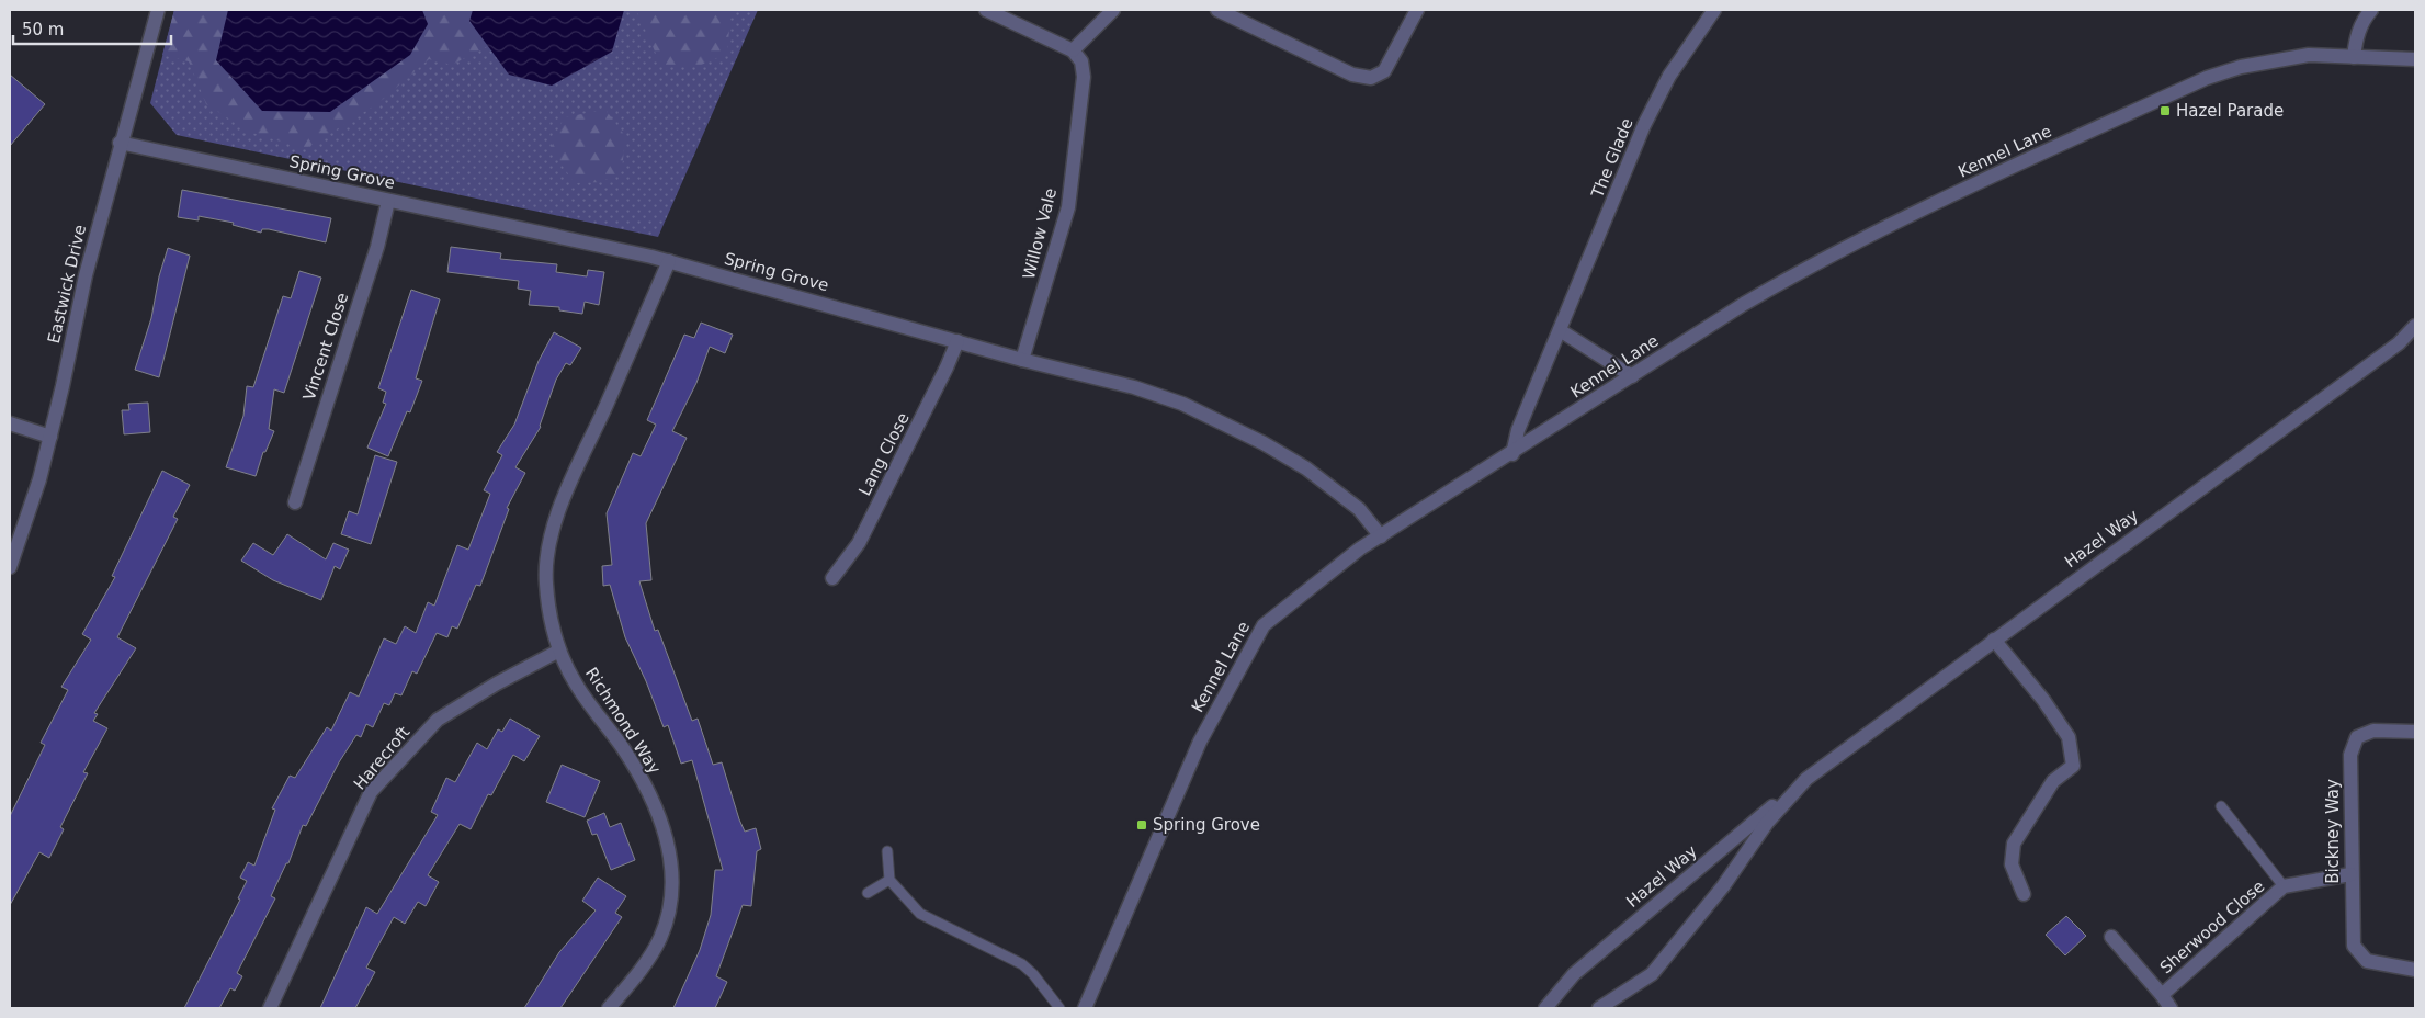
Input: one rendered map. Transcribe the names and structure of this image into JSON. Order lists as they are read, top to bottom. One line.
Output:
{"streets":{"street":["Kennel Lane","The Glade","Spring Grove","Willow Vale","Eastwick Drive","Vincent Close","Lang Close","Hazel Way","Richmond Way","Harecroft","Bickney Way","Sherwood Close"]},"crossings":[["Kennel Lane","The Glade"],["Kennel Lane","Spring Grove"],["Spring Grove","Willow Vale"],["Spring Grove","Eastwick Drive"],["Spring Grove","Vincent Close"],["Spring Grove","Lang Close"],["Spring Grove","Richmond Way"],["Richmond Way","Harecroft"],["Bickney Way","Sherwood Close"]],"places":{"transit":["Hazel Parade","Spring Grove"]},"scale_bar":"50 m"}
